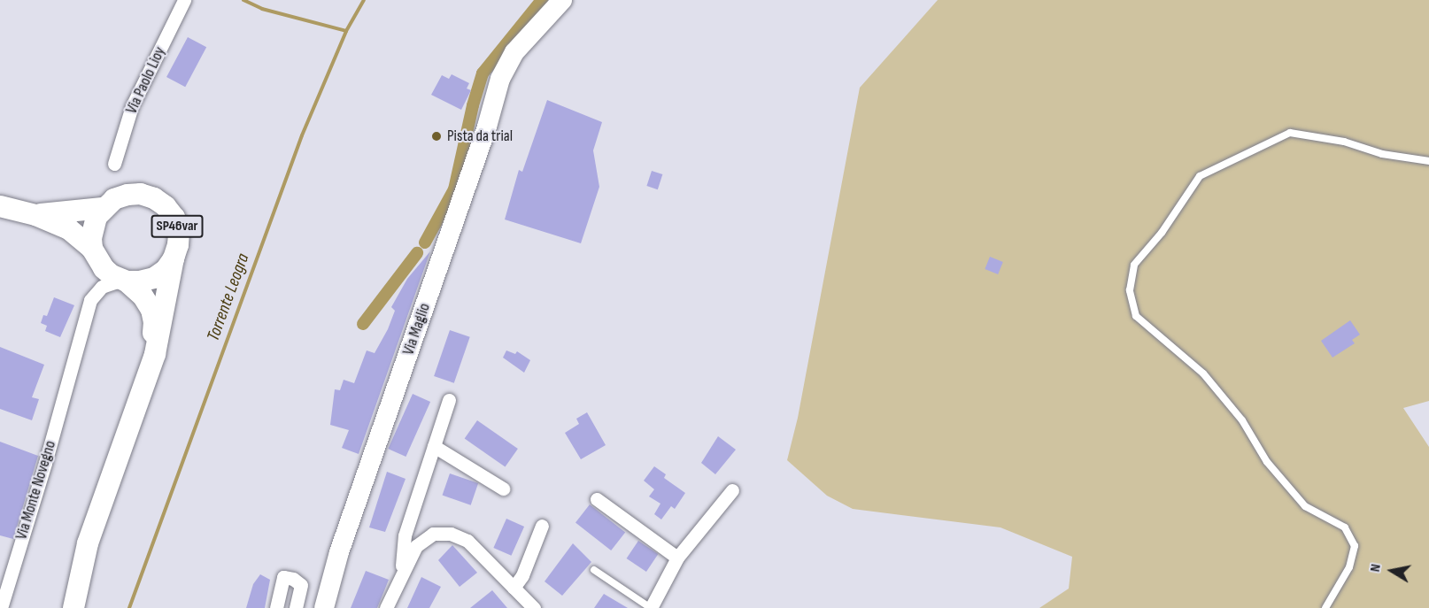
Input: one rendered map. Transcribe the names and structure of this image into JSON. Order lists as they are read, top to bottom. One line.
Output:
{"streets":{"main road":["SP46var"],"street":["Via Paolo Lioy","Via Maglio","Via Monte Novegno"]},"crossings":[["SP46var","Via Monte Novegno"]],"water":["Torrente Leogra"],"places":["Pista da trial"],"north":"left"}
